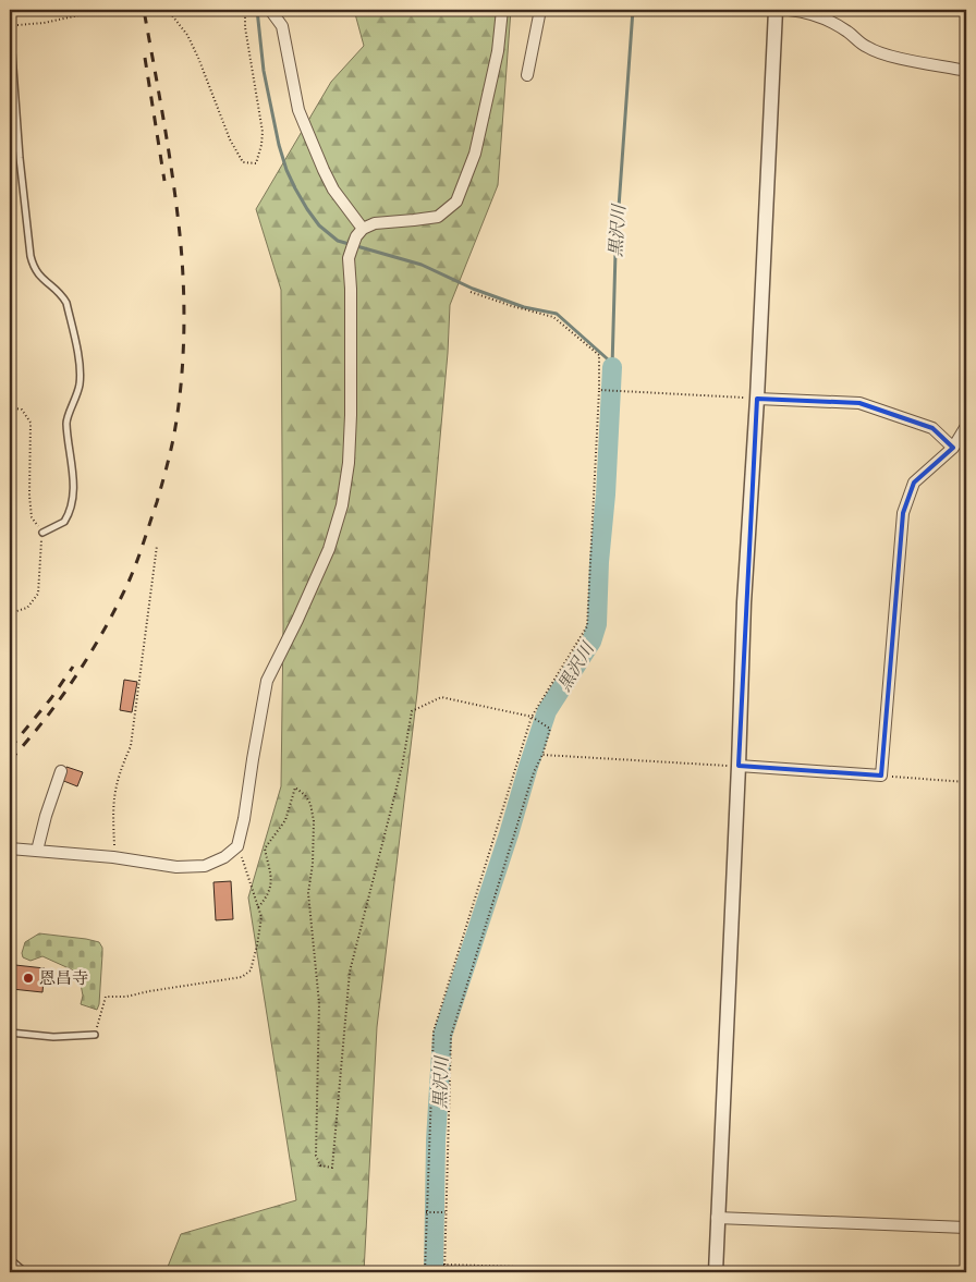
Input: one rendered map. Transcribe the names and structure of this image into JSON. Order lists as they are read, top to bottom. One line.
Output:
{"water":["黒沢川"],"places":["恩昌寺"]}
